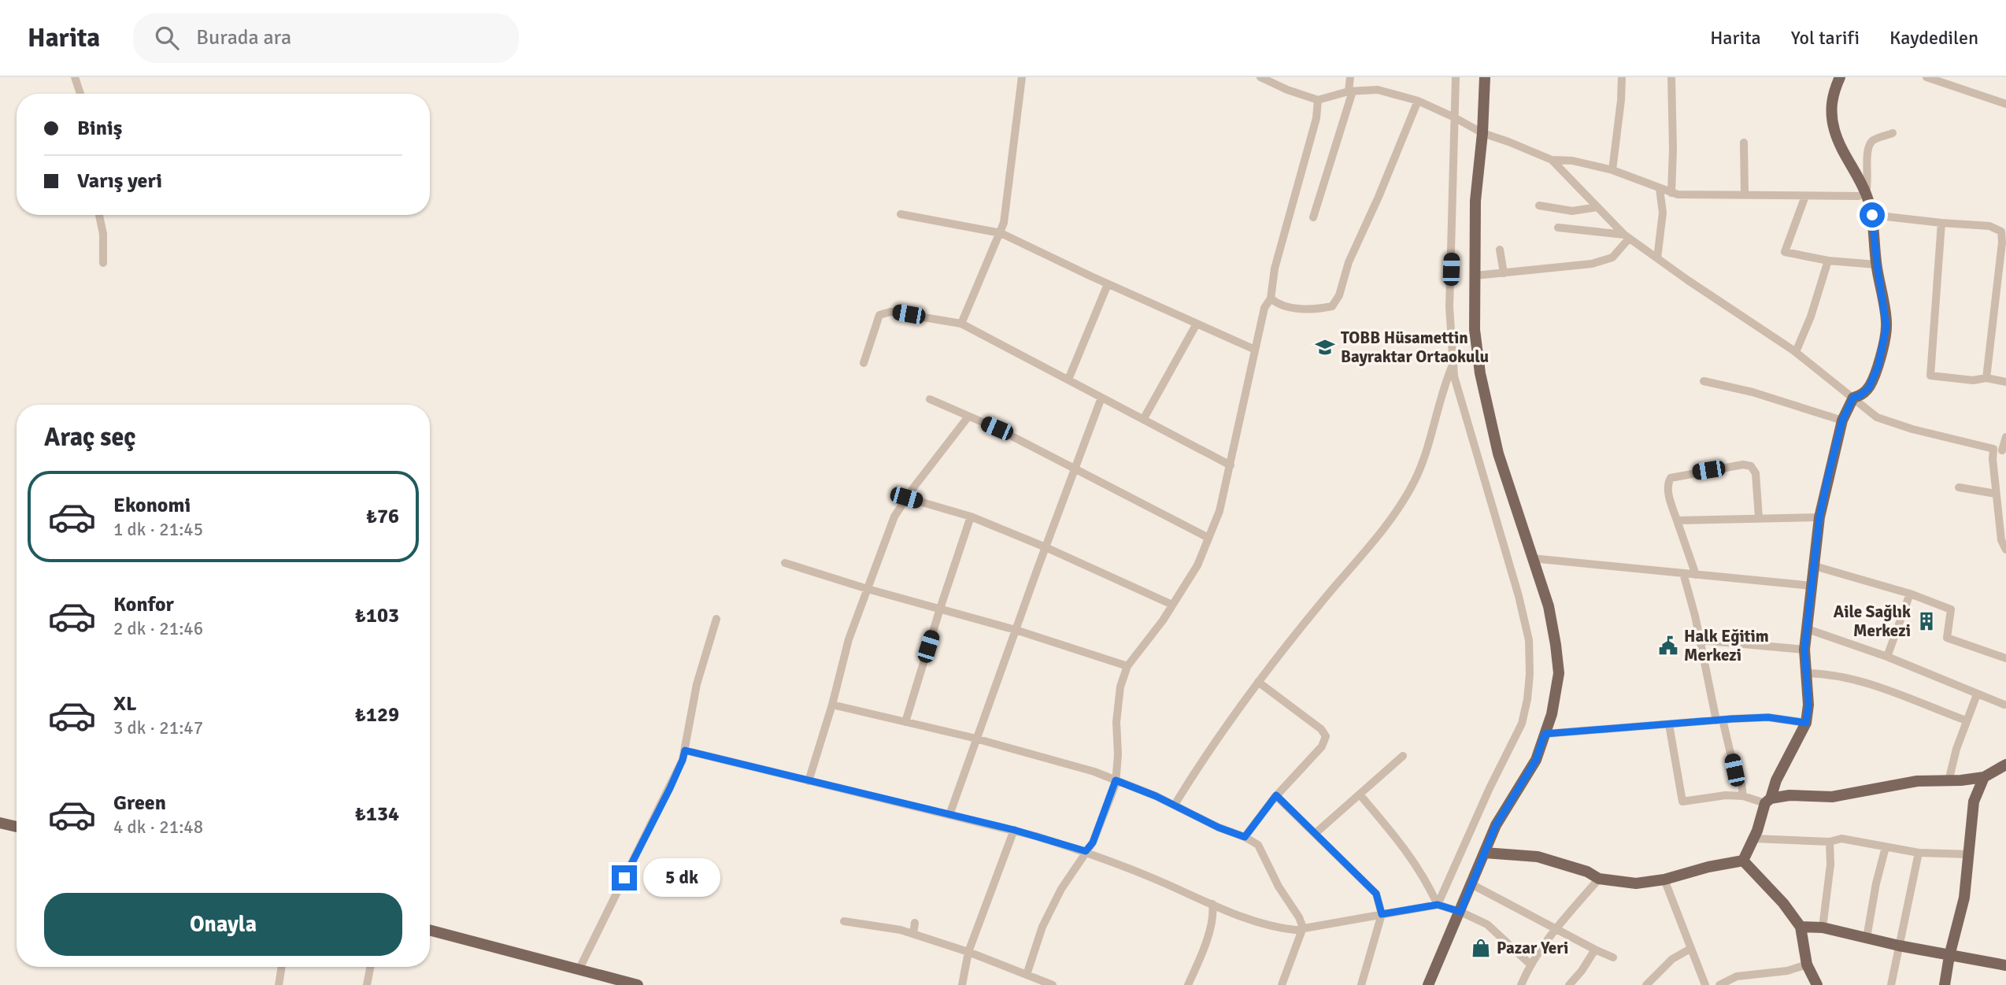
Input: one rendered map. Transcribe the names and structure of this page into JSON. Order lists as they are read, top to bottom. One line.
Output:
{"places":{"school or university":["TOBB Hüsamettin Bayraktar Ortaokulu"],"building":["Aile Sağlık Merkezi"],"public building":["Halk Eğitim Merkezi"],"shop":["Pazar Yeri"]},"page":{"header":"Harita","search":"Burada ara","nav":["Harita","Yol tarifi","Kaydedilen"],"banner":["Biniş","Varış yeri"],"heading":"Araç seç","list":[{"name":"Ekonomi","note":"1 dk · 21:45","value":"₺76"},{"name":"Konfor","note":"2 dk · 21:46","value":"₺103"},{"name":"XL","note":"3 dk · 21:47","value":"₺129"},{"name":"Green","note":"4 dk · 21:48","value":"₺134"}],"bubble":"5 dk","buttons":"Onayla"}}
